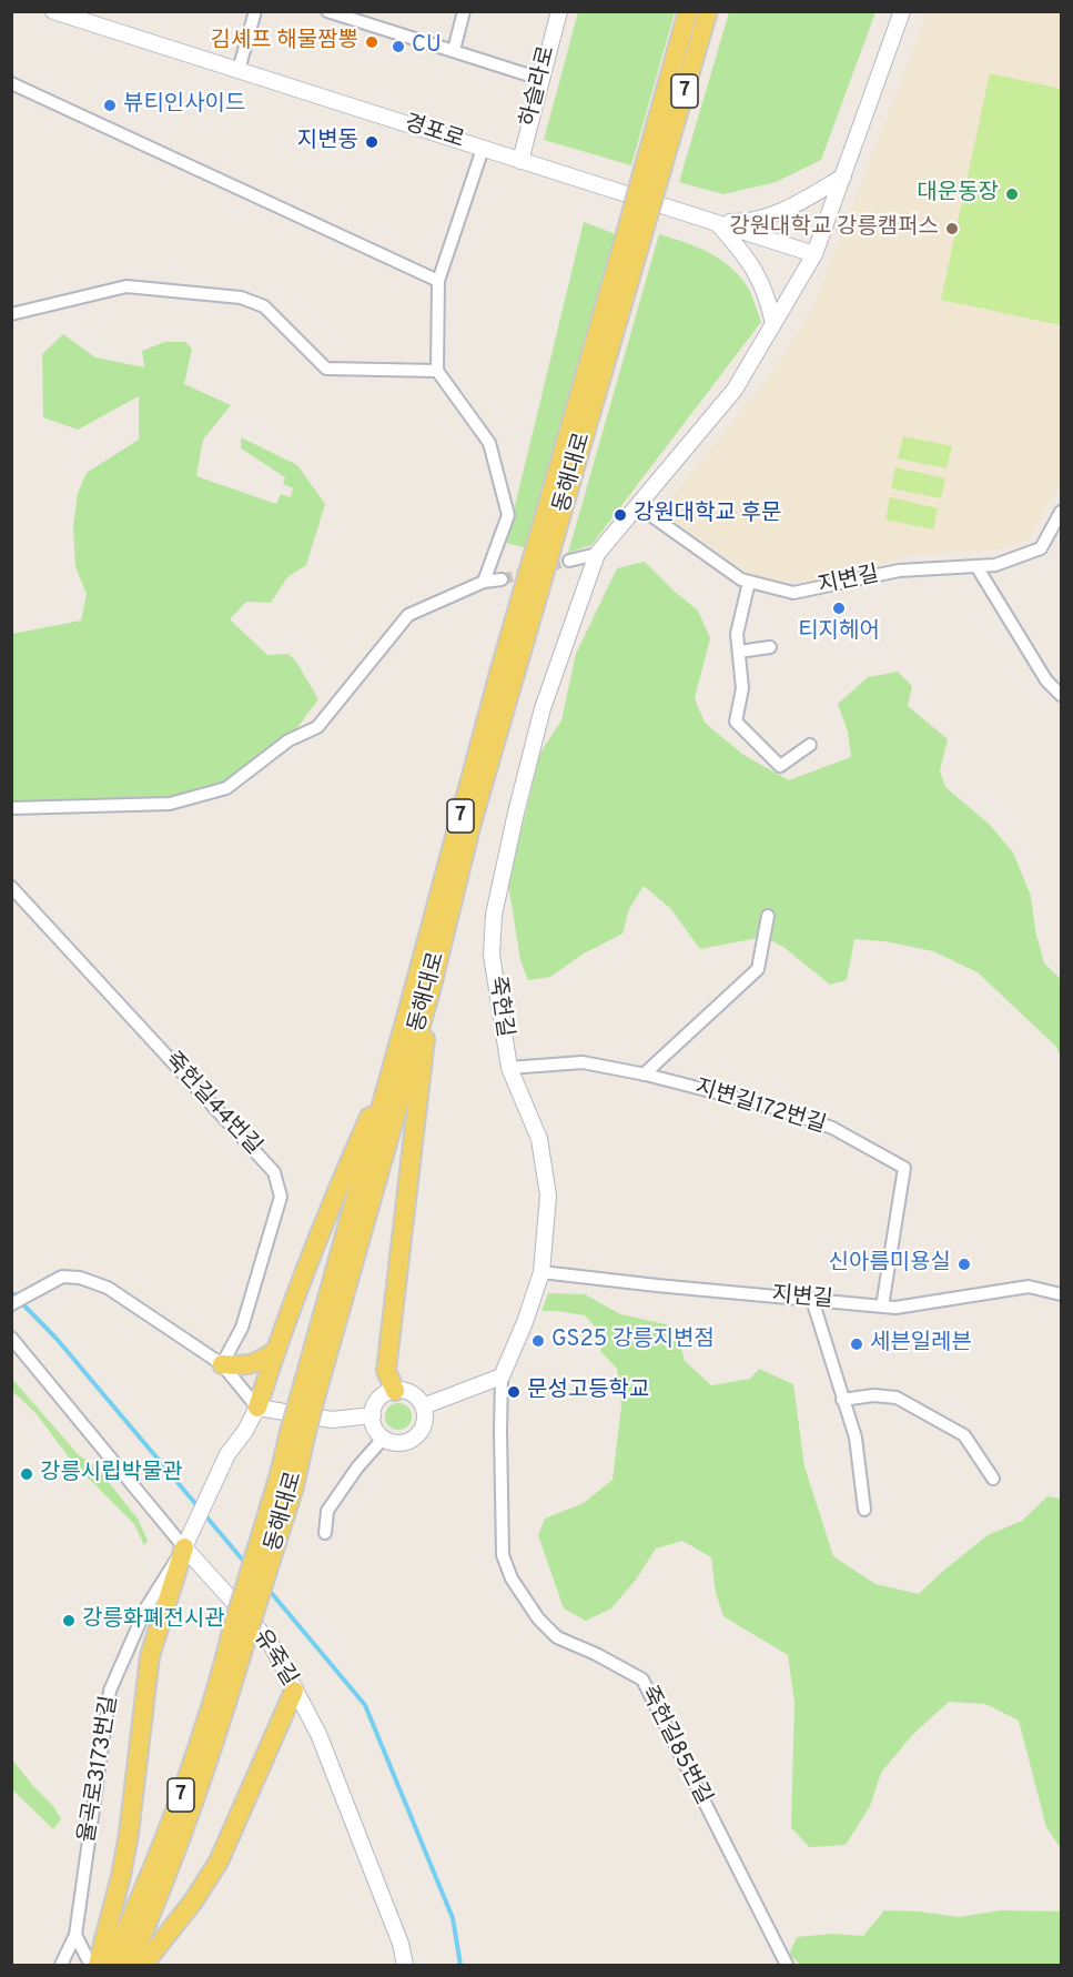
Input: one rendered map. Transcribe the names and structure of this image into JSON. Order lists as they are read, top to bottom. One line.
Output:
{"streets":{"main road":["7","동해대로"],"street":["하슬라로","경포로","지변길","죽헌길","죽헌길44번길","지변길172번길","유죽길","죽헌길85번길","율곡로3173번길"]},"crossings":[["하슬라로","경포로"],["지변길","죽헌길"],["지변길","지변길172번길"],["죽헌길","지변길172번길"],["죽헌길","죽헌길85번길"],["유죽길","율곡로3173번길"]],"places":["김셰프 해물짬뽕","CU","뷰티인사이드","지변동","대운동장","강원대학교 강릉캠퍼스","강원대학교 후문","티지헤어","신아름미용실","GS25 강릉지변점","세븐일레븐","문성고등학교","강릉시립박물관","강릉화폐전시관"]}
